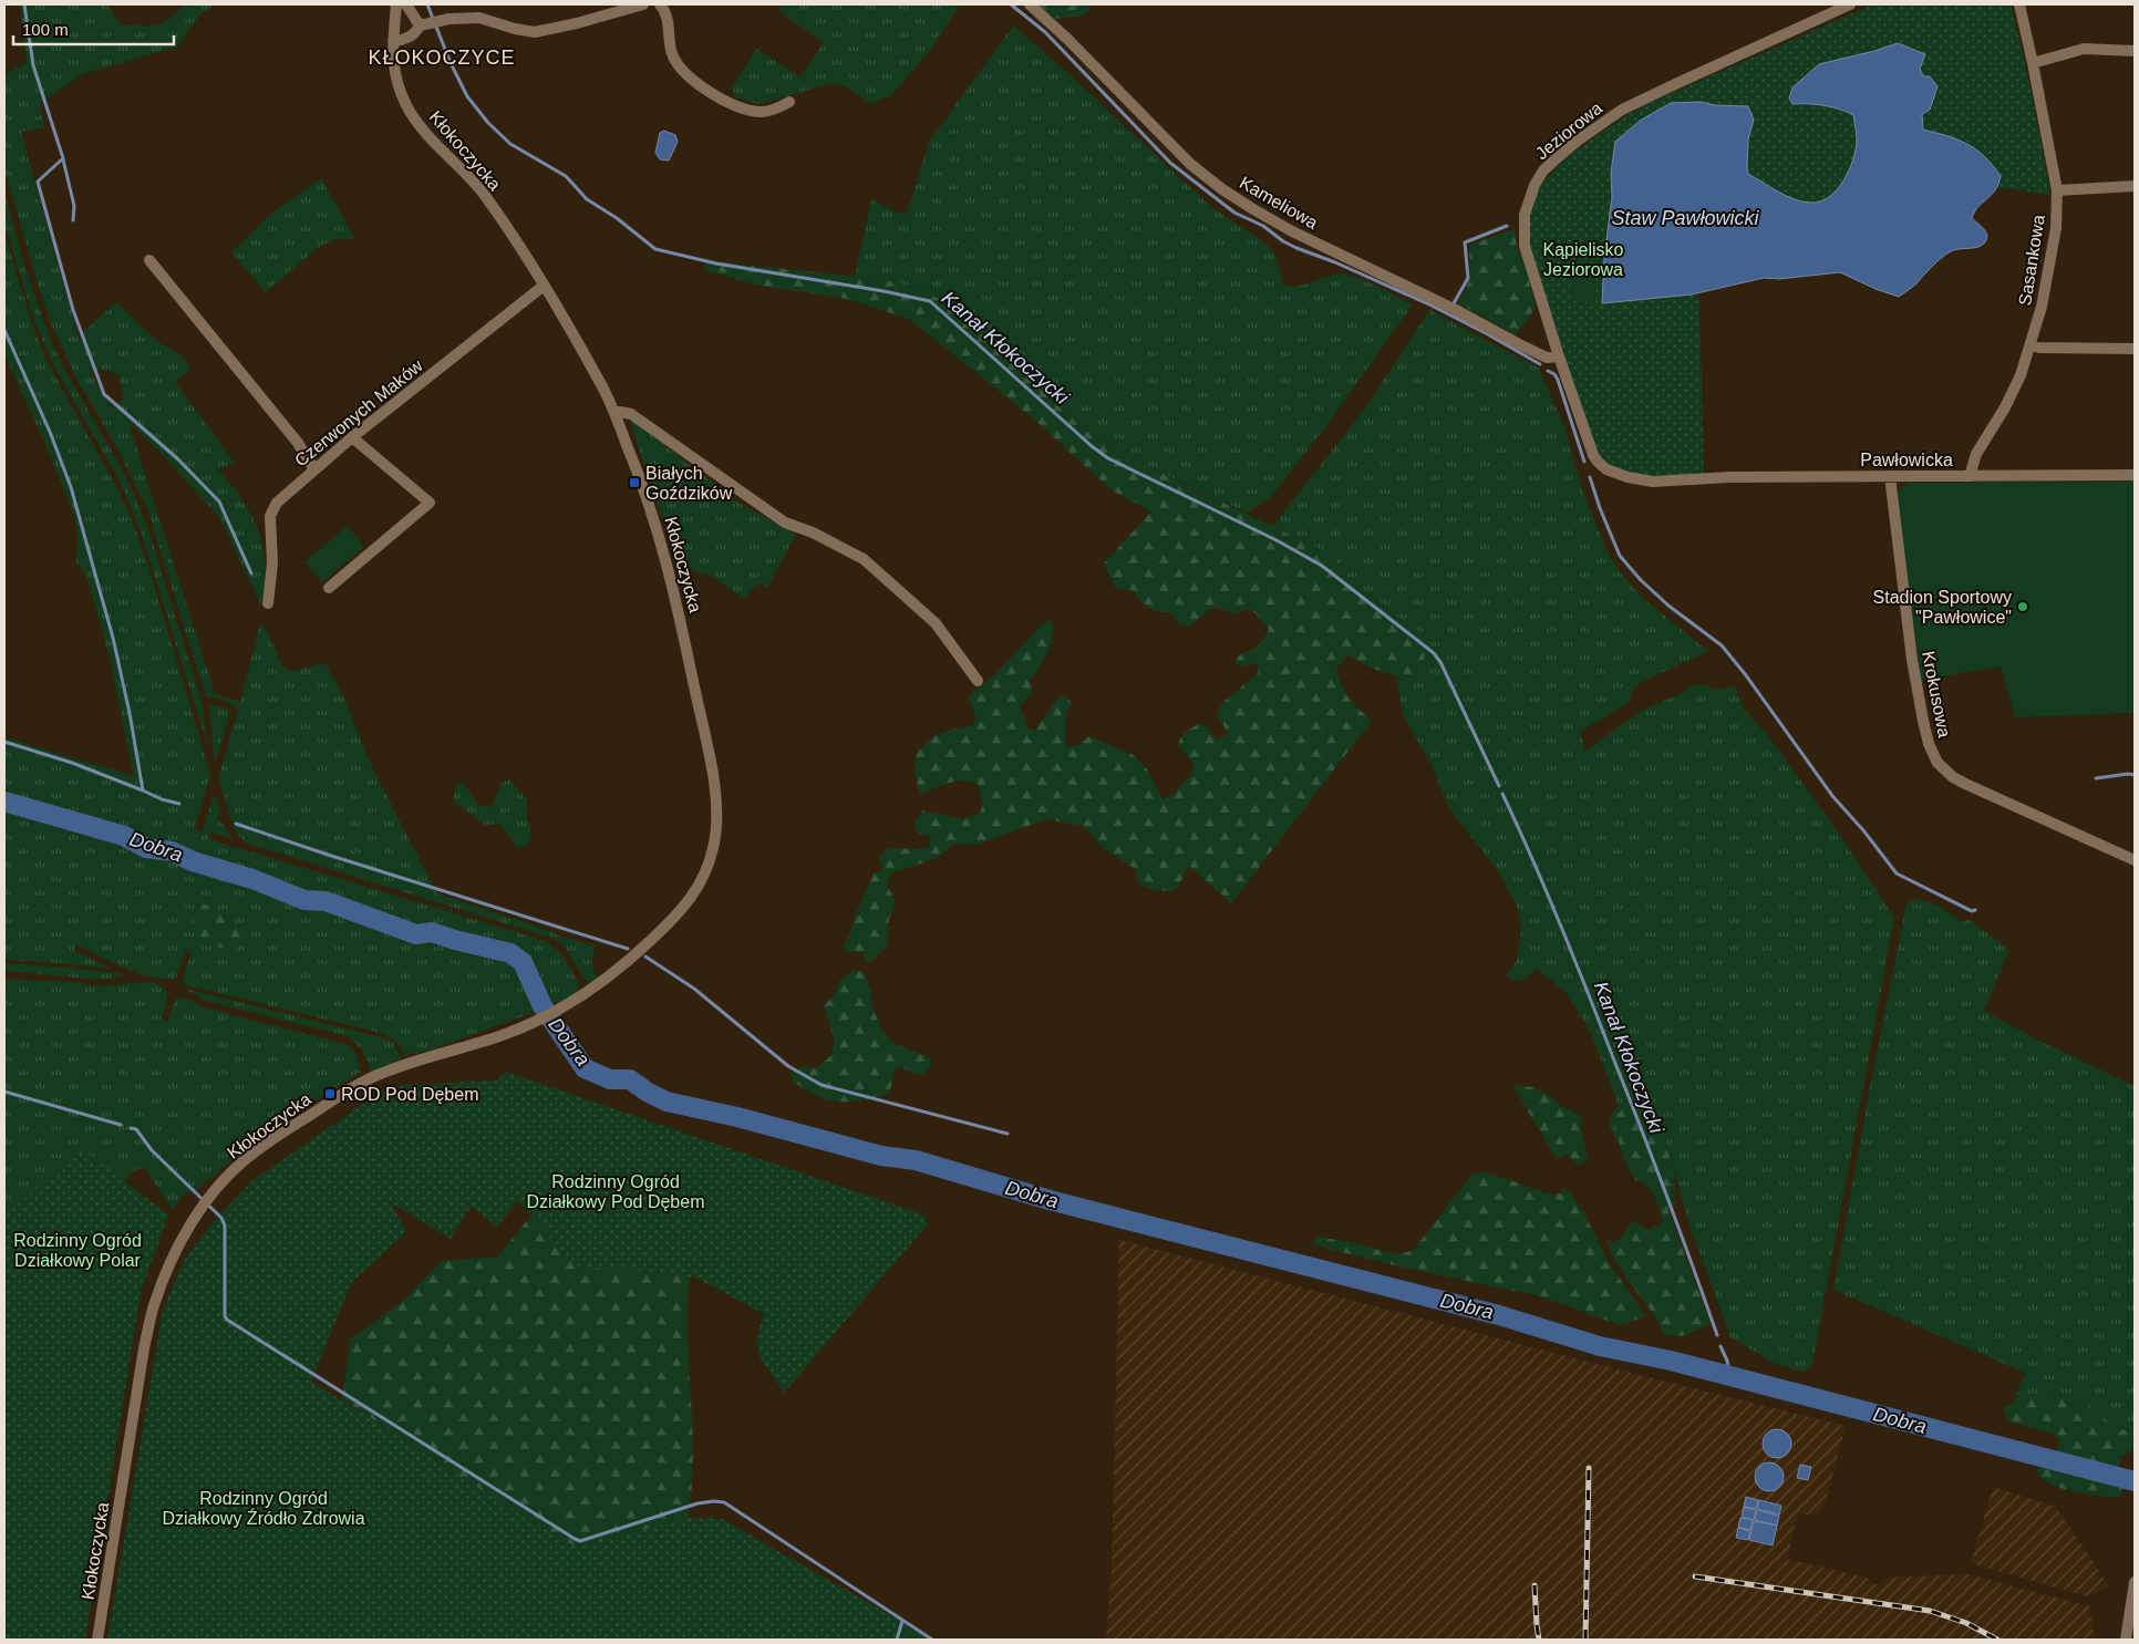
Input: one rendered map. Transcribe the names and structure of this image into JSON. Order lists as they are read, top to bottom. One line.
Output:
{"streets":{"street":["Jeziorowa","Kłokoczycka","Kameliowa","Sasankowa","Czerwonych Maków","Pawłowicka","Krokusowa"]},"crossings":[["Jeziorowa","Kameliowa"],["Jeziorowa","Pawłowicka"],["Kłokoczycka","Czerwonych Maków"],["Sasankowa","Pawłowicka"],["Pawłowicka","Krokusowa"]],"districts":["KŁOKOCZYCE"],"water":["Staw Pawłowicki","Kanał Kłokoczycki","Dobra"],"parks":["Kąpielisko Jeziorowa","Rodzinny Ogród Działkowy Pod Dębem","Rodzinny Ogród Działkowy Polar","Rodzinny Ogród Działkowy Źródło Zdrowia"],"places":{"transit":["Białych Goździków","ROD Pod Dębem"],"other":["Stadion Sportowy \"Pawłowice\""]},"scale_bar":"100 m"}
